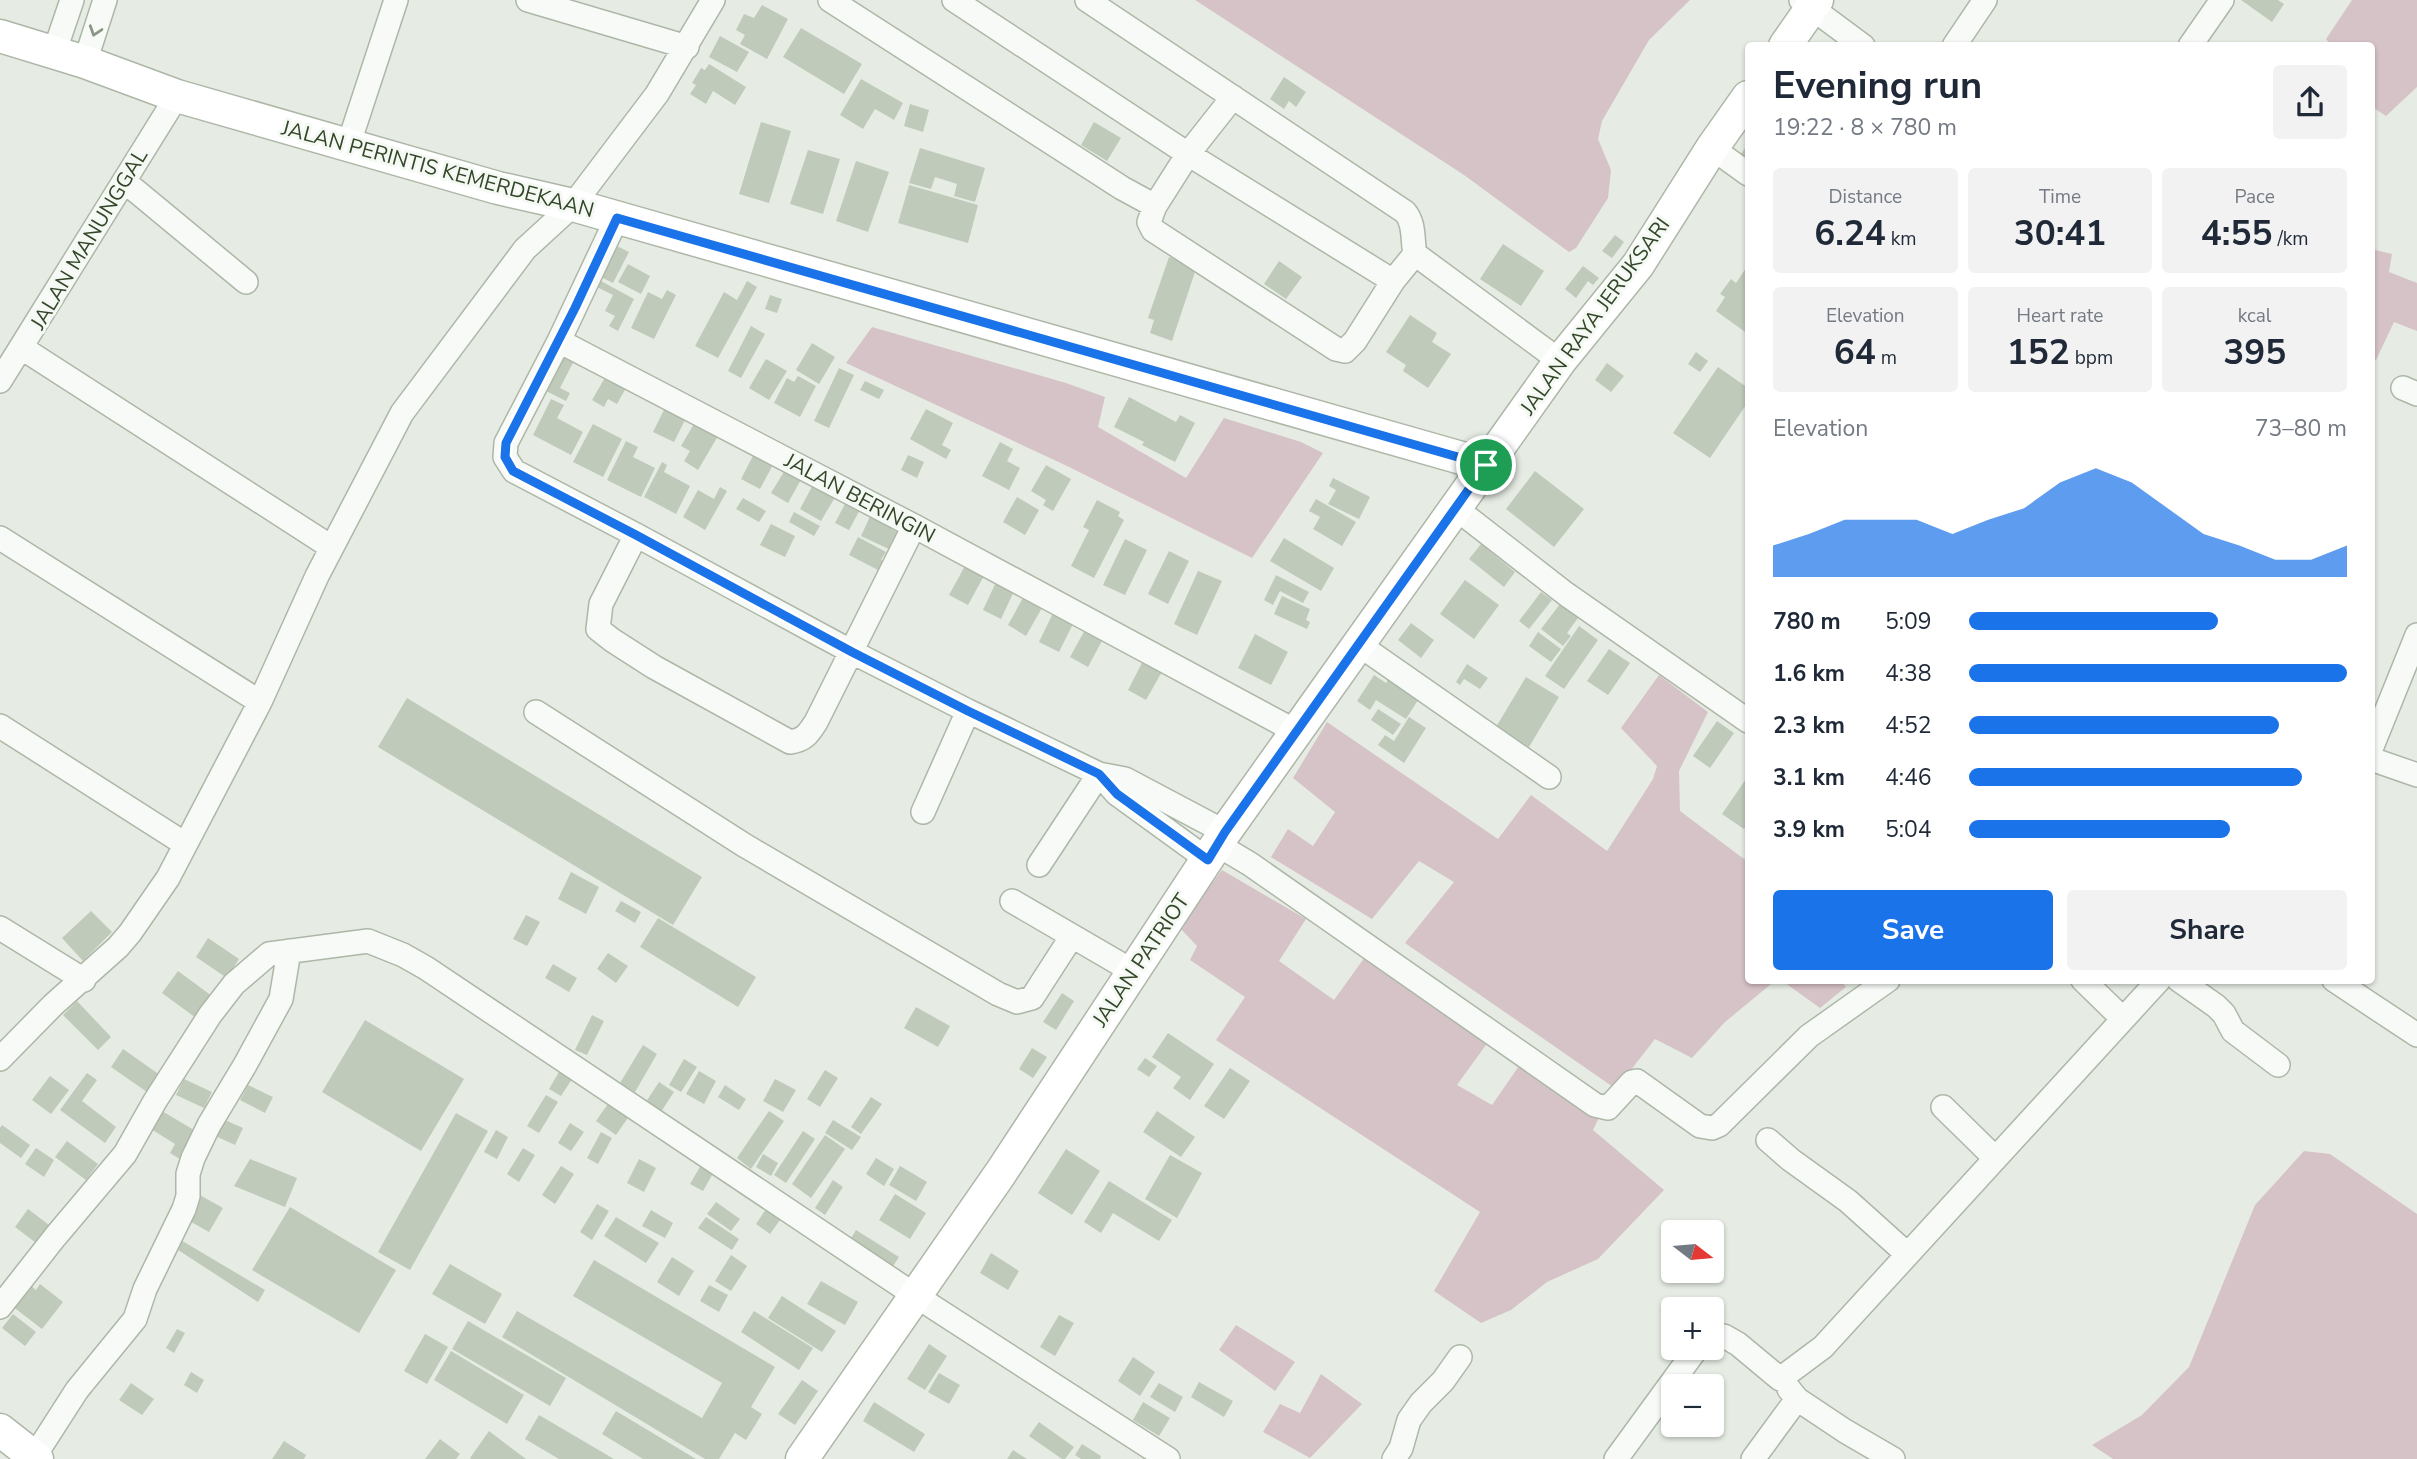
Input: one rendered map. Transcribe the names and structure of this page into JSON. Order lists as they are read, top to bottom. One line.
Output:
{"streets":{"street":["JALAN PERINTIS KEMERDEKAAN","JALAN MANUNGGAL","JALAN RAYA JERUKSARI","JALAN BERINGIN","JALAN PATRIOT"]},"crossings":[["JALAN PERINTIS KEMERDEKAAN","JALAN MANUNGGAL"],["JALAN PERINTIS KEMERDEKAAN","JALAN RAYA JERUKSARI"],["JALAN PERINTIS KEMERDEKAAN","JALAN PATRIOT"],["JALAN RAYA JERUKSARI","JALAN PATRIOT"],["JALAN BERINGIN","JALAN PATRIOT"]],"north":"right","page":{"heading":["Evening run","19:22 · 8 × 780 m"],"stats":[["Distance","6.24 km"],["Time","30:41"],["Pace","4:55 /km"],["Elevation","64 m"],["Heart rate","152 bpm"],["kcal","395"]],"chart":["Elevation","73–80 m"],"list":[{"name":"780 m","note":"5:09"},{"name":"1.6 km","note":"4:38"},{"name":"2.3 km","note":"4:52"},{"name":"3.1 km","note":"4:46"},{"name":"3.9 km","note":"5:04"}],"buttons":["Save","Share"],"map_buttons":["+","−"]}}
